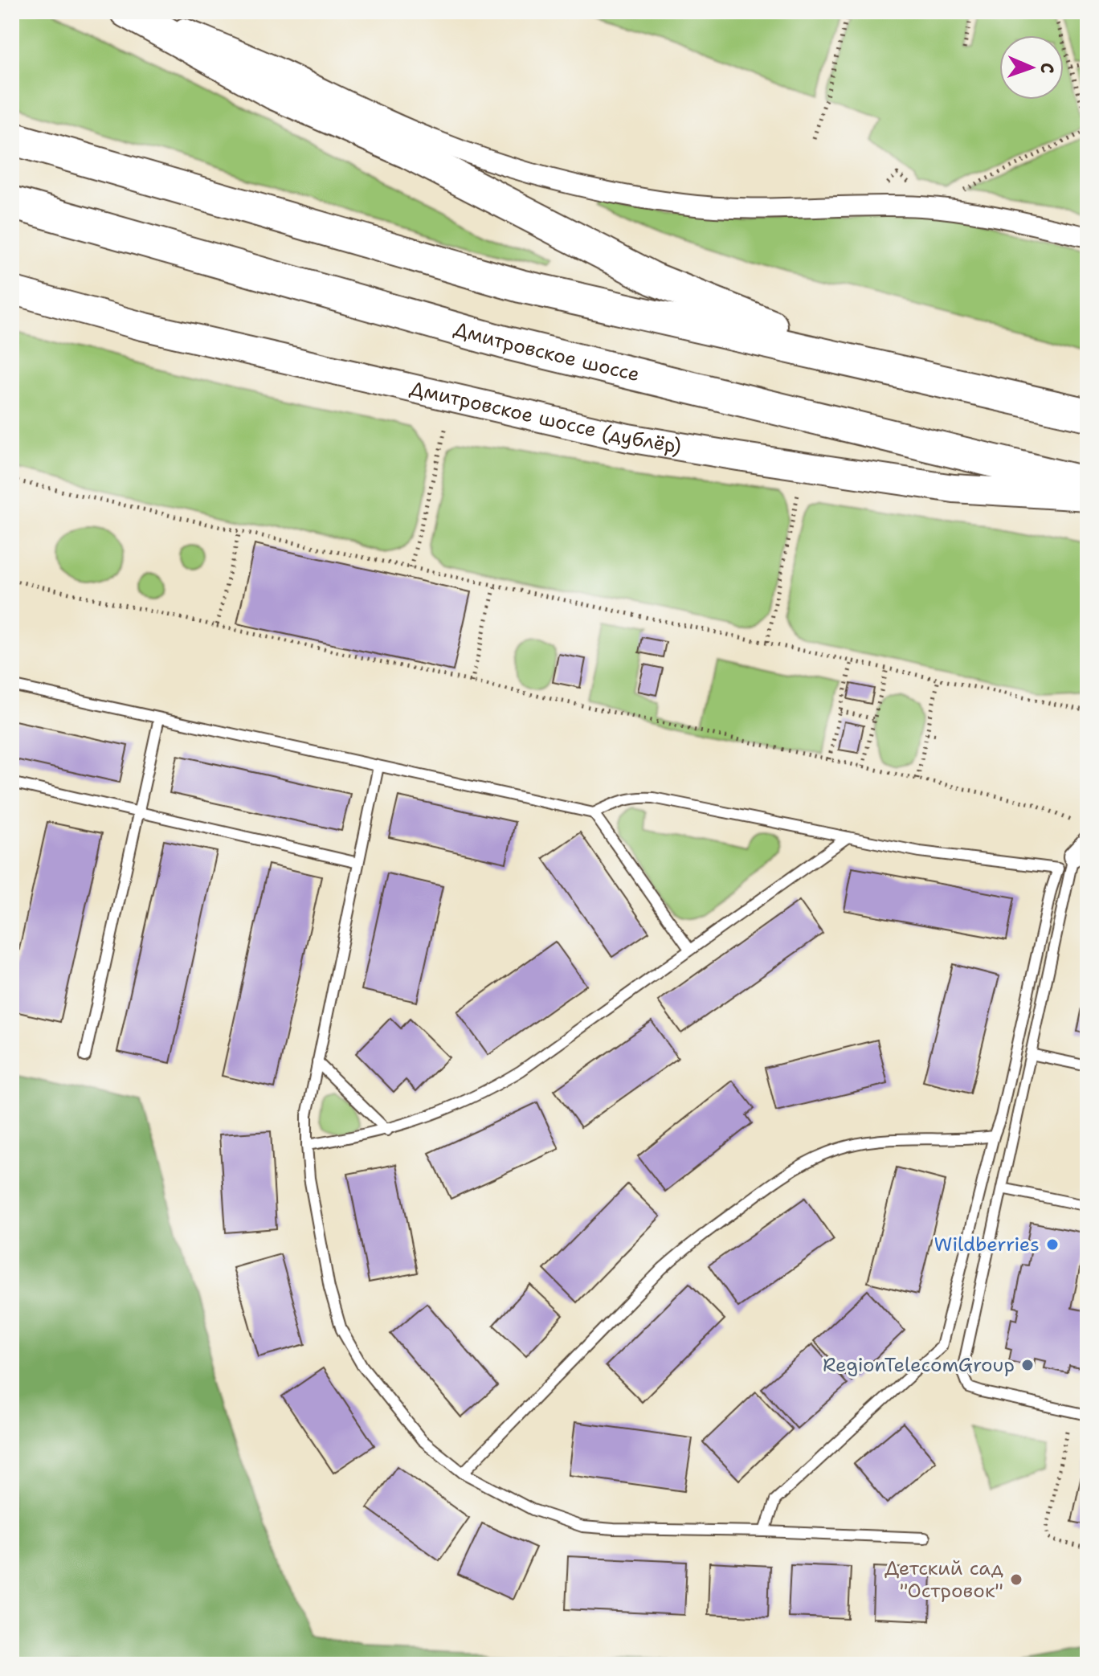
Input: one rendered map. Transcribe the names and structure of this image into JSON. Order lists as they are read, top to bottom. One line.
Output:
{"streets":{"highway":["Дмитровское шоссе"],"main road":["Дмитровское шоссе (дублёр)"]},"places":["Wildberries","RegionTelecomGroup","Детский сад \"Островок\""],"north":"right"}
